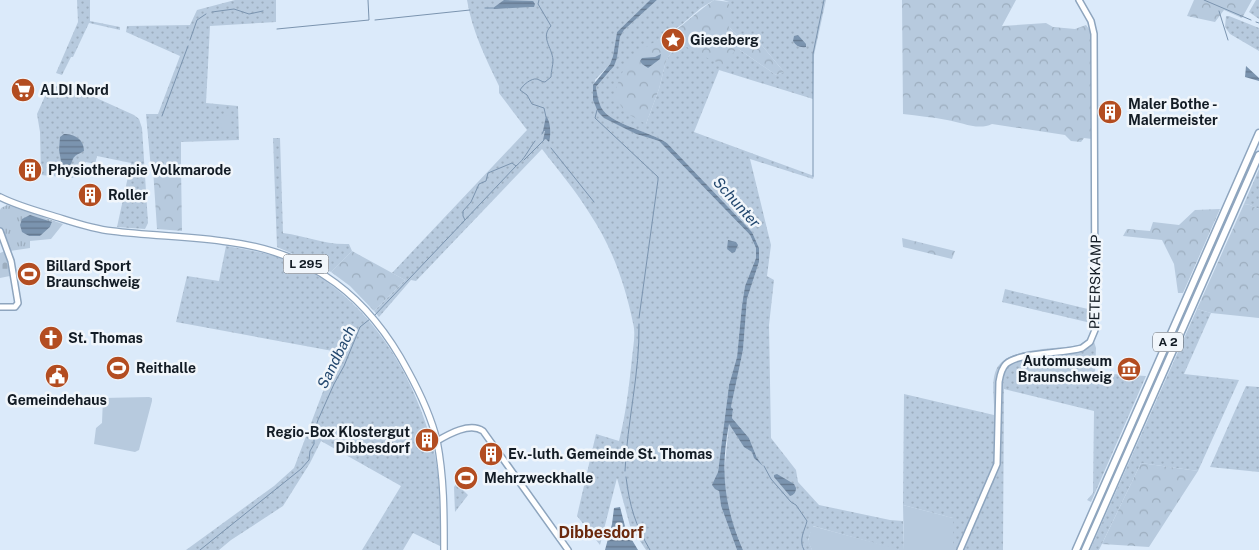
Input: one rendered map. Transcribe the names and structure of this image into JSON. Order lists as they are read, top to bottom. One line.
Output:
{"streets":{"highway":["A 2"],"main road":["L 295"],"street":["PETERSKAMP"]},"districts":["Dibbesdorf"],"water":["Schunter","Sandbach"],"places":{"place":["Gieseberg"],"supermarket":["ALDI Nord"],"building":["Maler Bothe - Malermeister","Physiotherapie Volkmarode","Roller","Regio-Box Klostergut Dibbesdorf","Ev.-luth. Gemeinde St. Thomas"],"sports":["Billard Sport Braunschweig","Reithalle","Mehrzweckhalle"],"church":["St. Thomas"],"museum":["Automuseum Braunschweig"],"public building":["Gemeindehaus"]}}
